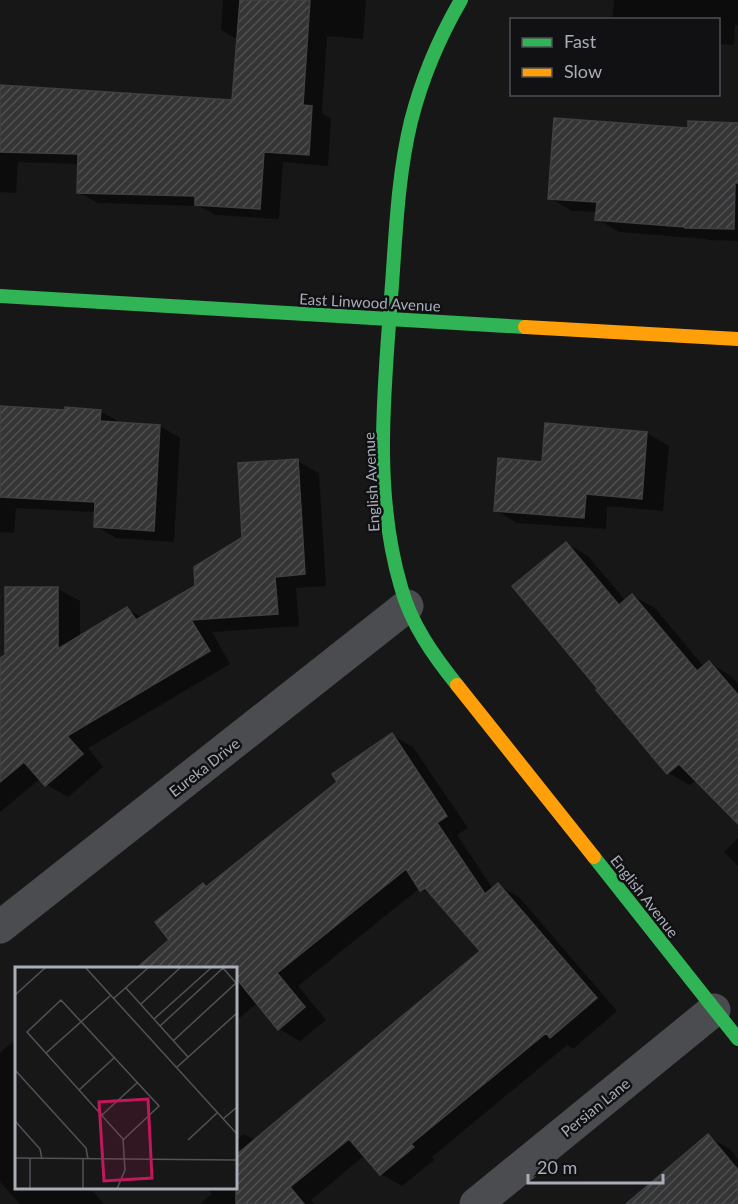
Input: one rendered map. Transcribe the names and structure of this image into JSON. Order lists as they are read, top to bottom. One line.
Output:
{"streets":{"street":["East Linwood Avenue","English Avenue","Eureka Drive","Persian Lane"]},"crossings":[["East Linwood Avenue","English Avenue"],["English Avenue","Eureka Drive"],["English Avenue","Persian Lane"]],"legend":["Fast","Slow"],"scale_bar":"20 m"}
